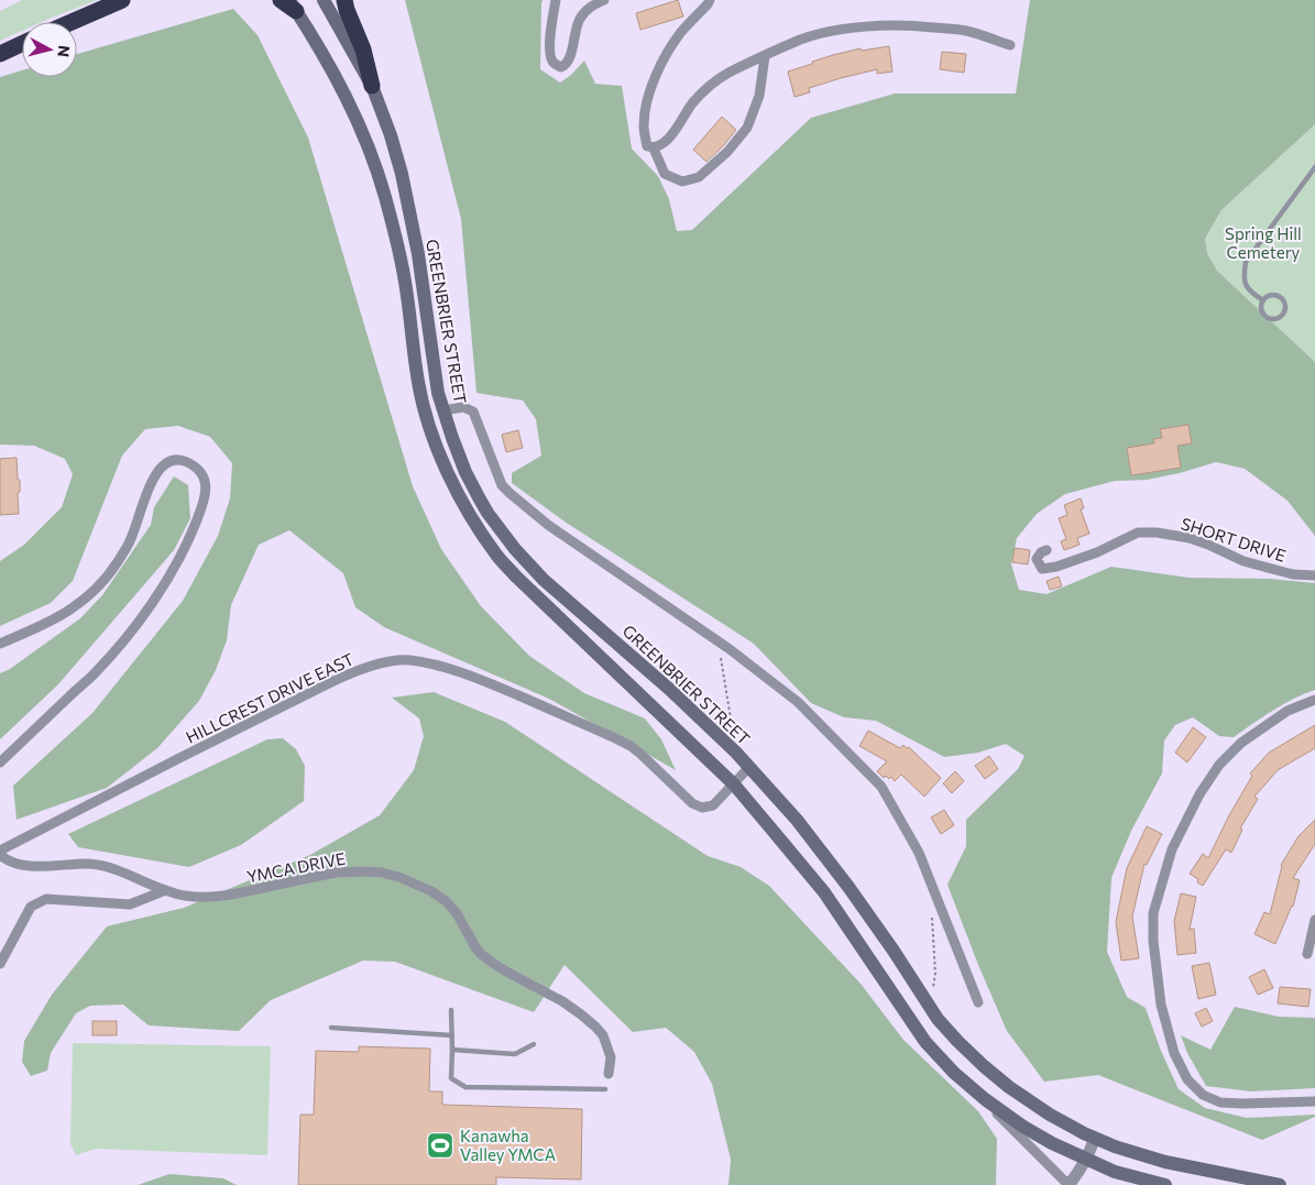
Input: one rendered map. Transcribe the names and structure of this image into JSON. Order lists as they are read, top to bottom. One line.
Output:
{"streets":{"main road":["GREENBRIER STREET"],"street":["SHORT DRIVE","HILLCREST DRIVE EAST","YMCA DRIVE"]},"crossings":[["GREENBRIER STREET","HILLCREST DRIVE EAST"]],"parks":["Spring Hill Cemetery"],"places":{"sports":["Kanawha Valley YMCA"]},"north":"right"}
